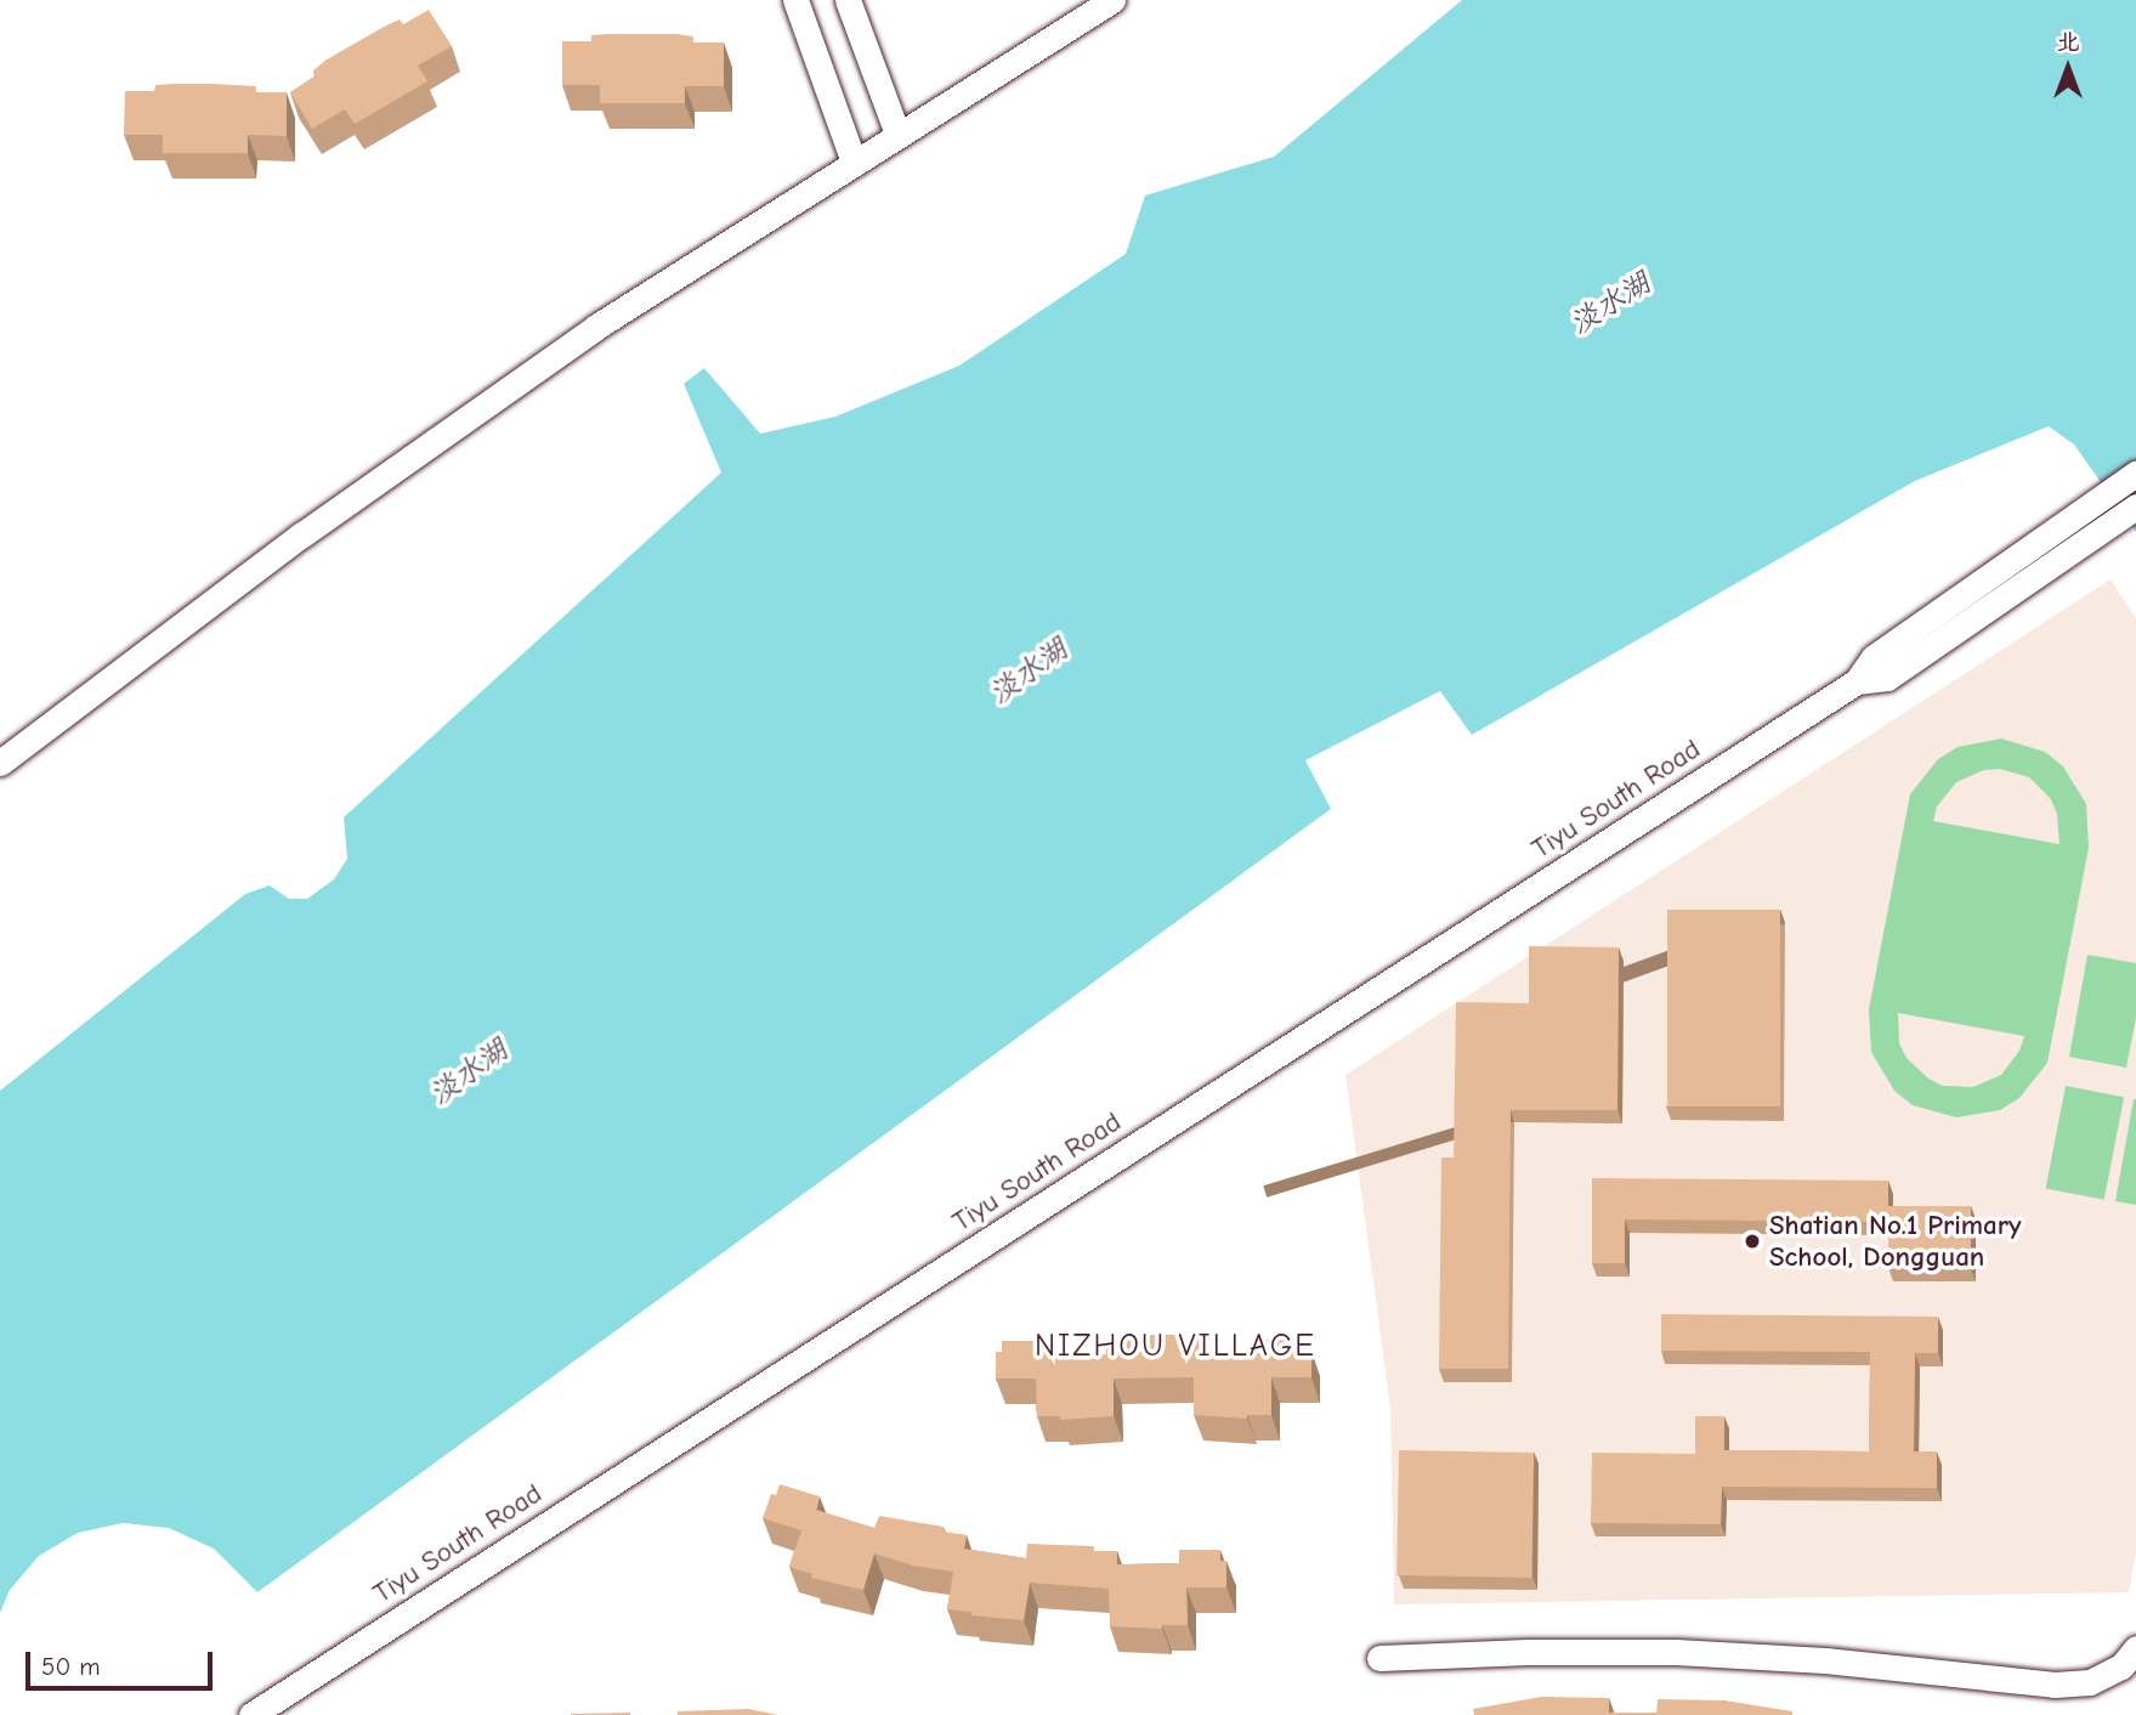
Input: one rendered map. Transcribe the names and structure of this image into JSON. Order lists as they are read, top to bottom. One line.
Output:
{"streets":{"street":["Tiyu South Road"]},"districts":["NIZHOU VILLAGE"],"water":["淡水湖"],"places":["Shatian No.1 Primary School, Dongguan"],"scale_bar":"50 m","north":"top"}
